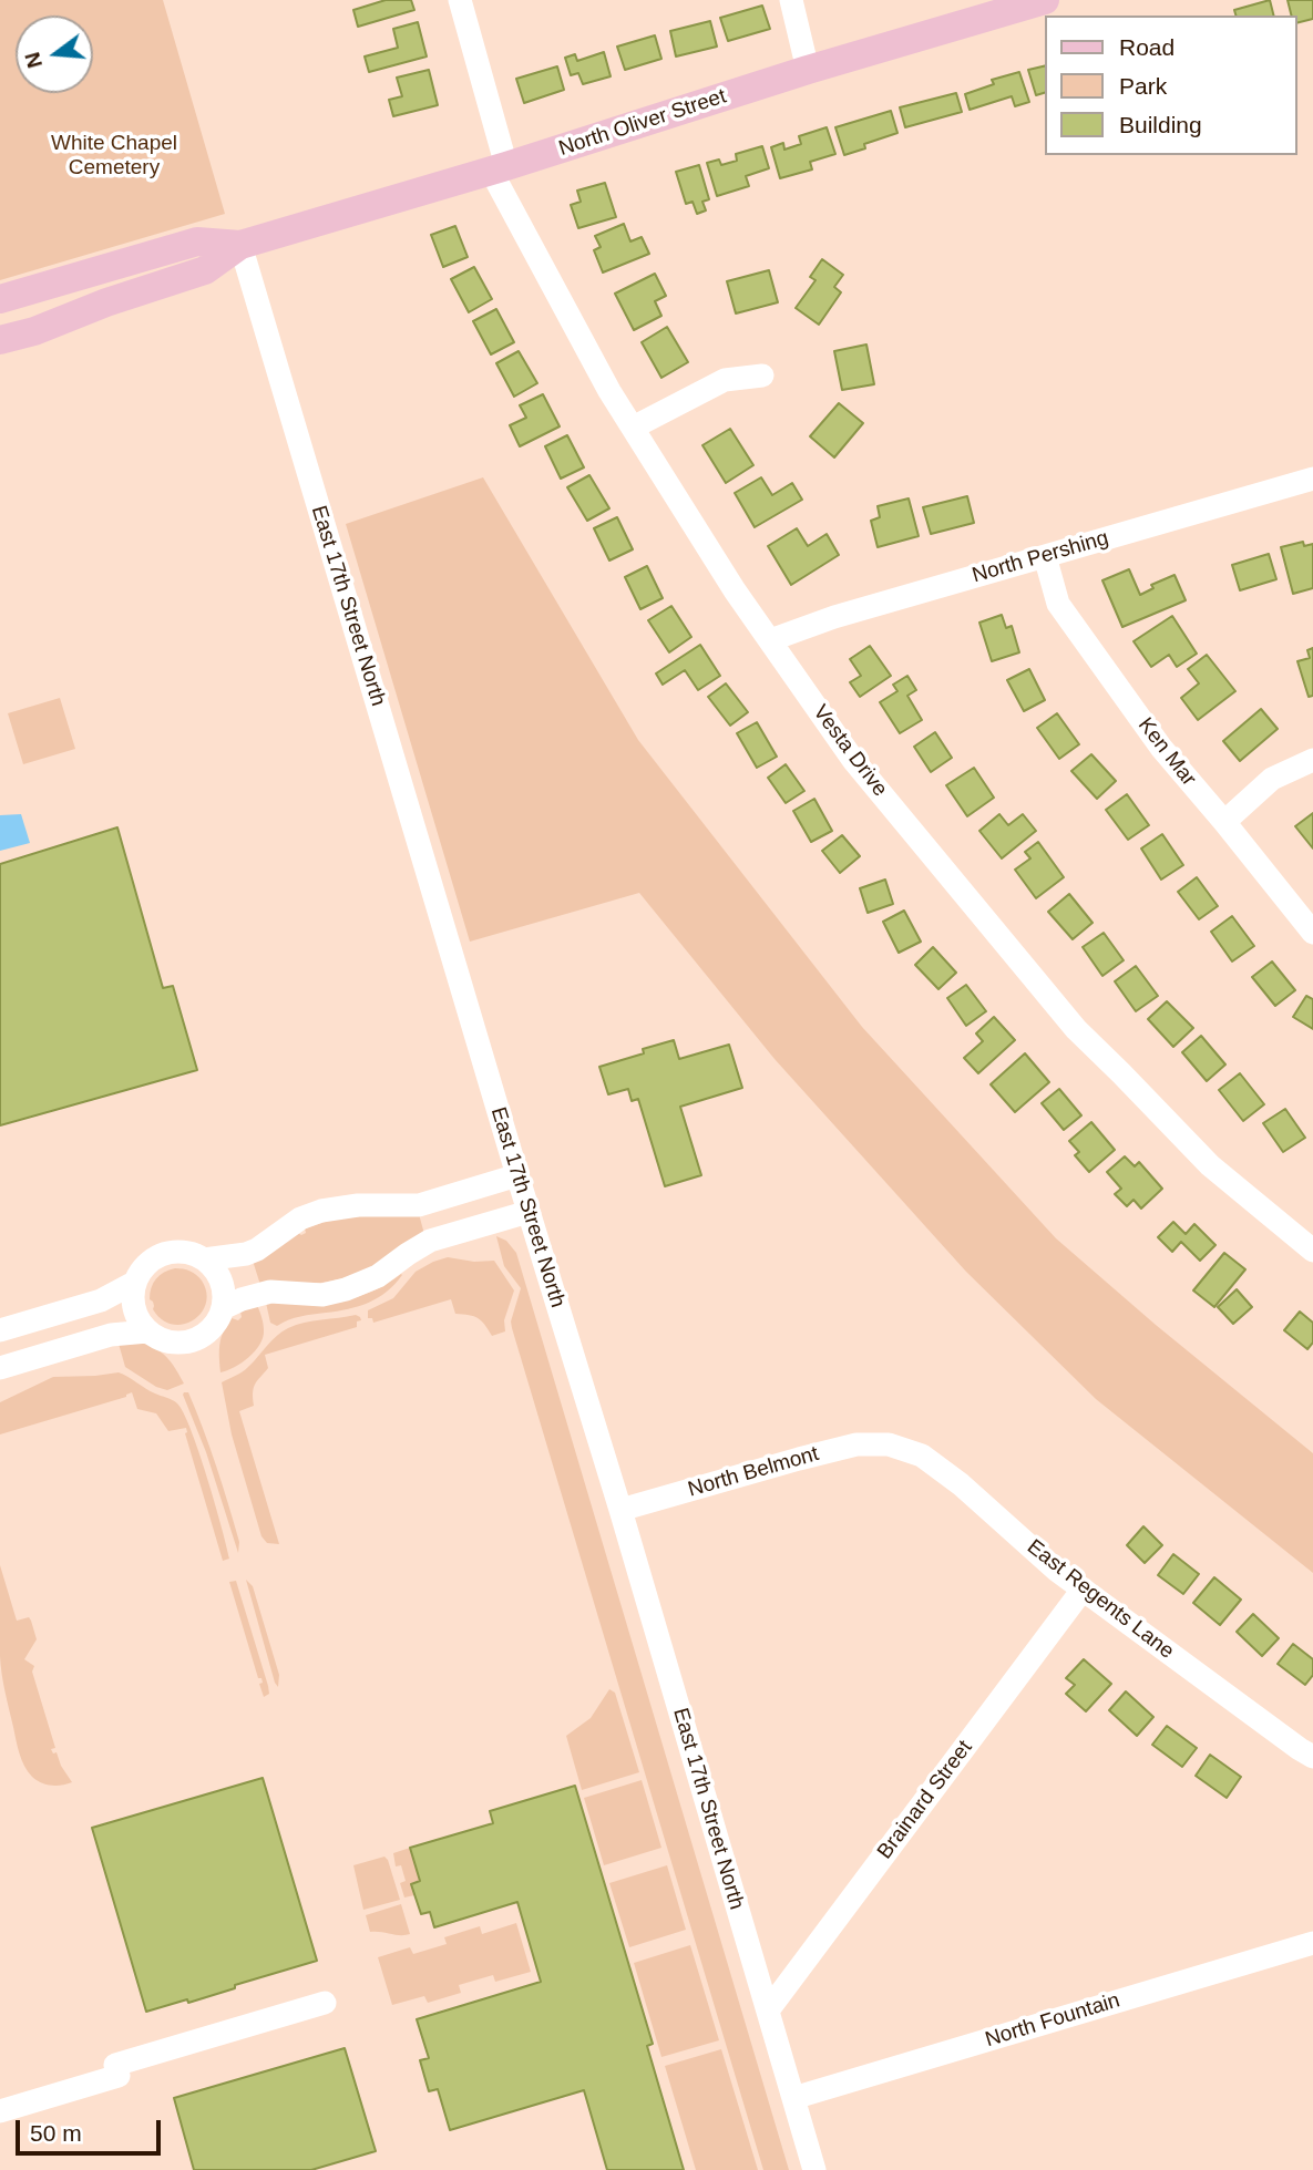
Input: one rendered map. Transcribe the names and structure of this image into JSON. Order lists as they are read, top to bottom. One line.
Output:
{"streets":{"main road":["North Oliver Street"],"street":["North Pershing","East 17th Street North","Vesta Drive","Ken Mar","North Belmont","East Regents Lane","Brainard Street","North Fountain"]},"crossings":[["North Oliver Street","East 17th Street North"],["North Oliver Street","Vesta Drive"],["North Pershing","Vesta Drive"],["North Pershing","Ken Mar"],["East 17th Street North","North Belmont"],["East 17th Street North","Brainard Street"],["East 17th Street North","North Fountain"],["North Belmont","East Regents Lane"],["East Regents Lane","Brainard Street"]],"parks":["White Chapel Cemetery"],"legend":["Road","Park","Building"],"scale_bar":"50 m","north":"left"}
